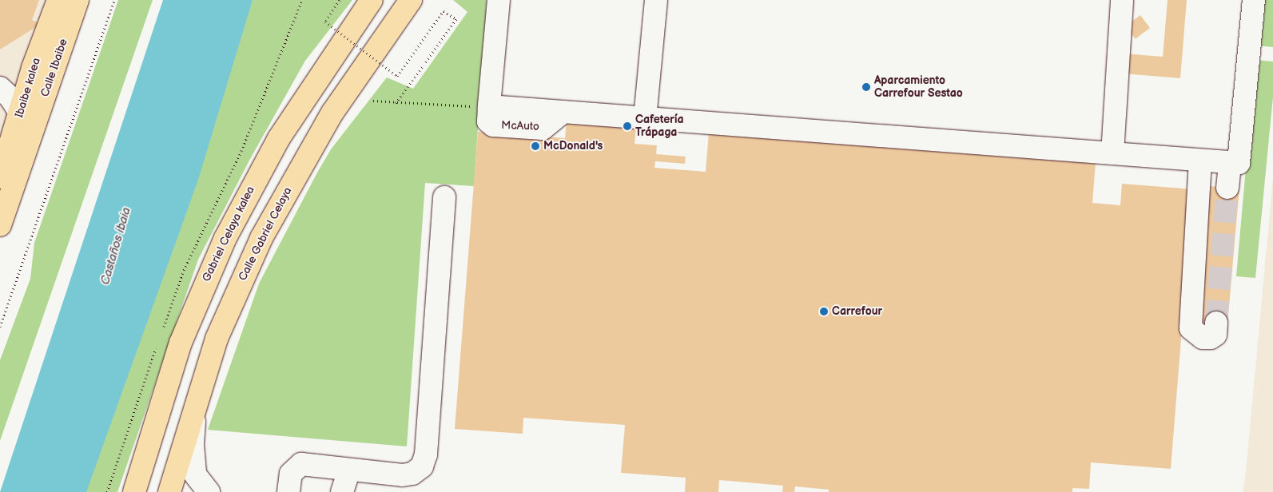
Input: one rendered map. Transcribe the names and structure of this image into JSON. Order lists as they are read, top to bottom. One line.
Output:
{"streets":{"main road":["Calle Ibaibe","Ibaibe kalea","Gabriel Celaya kalea","Calle Gabriel Celaya"],"street":["McAuto"]},"crossings":[["Calle Ibaibe","Ibaibe kalea"]],"water":["Castaños ibaia"],"places":["Aparcamiento Carrefour Sestao","Cafetería Trápaga","McDonald's","Carrefour"]}
